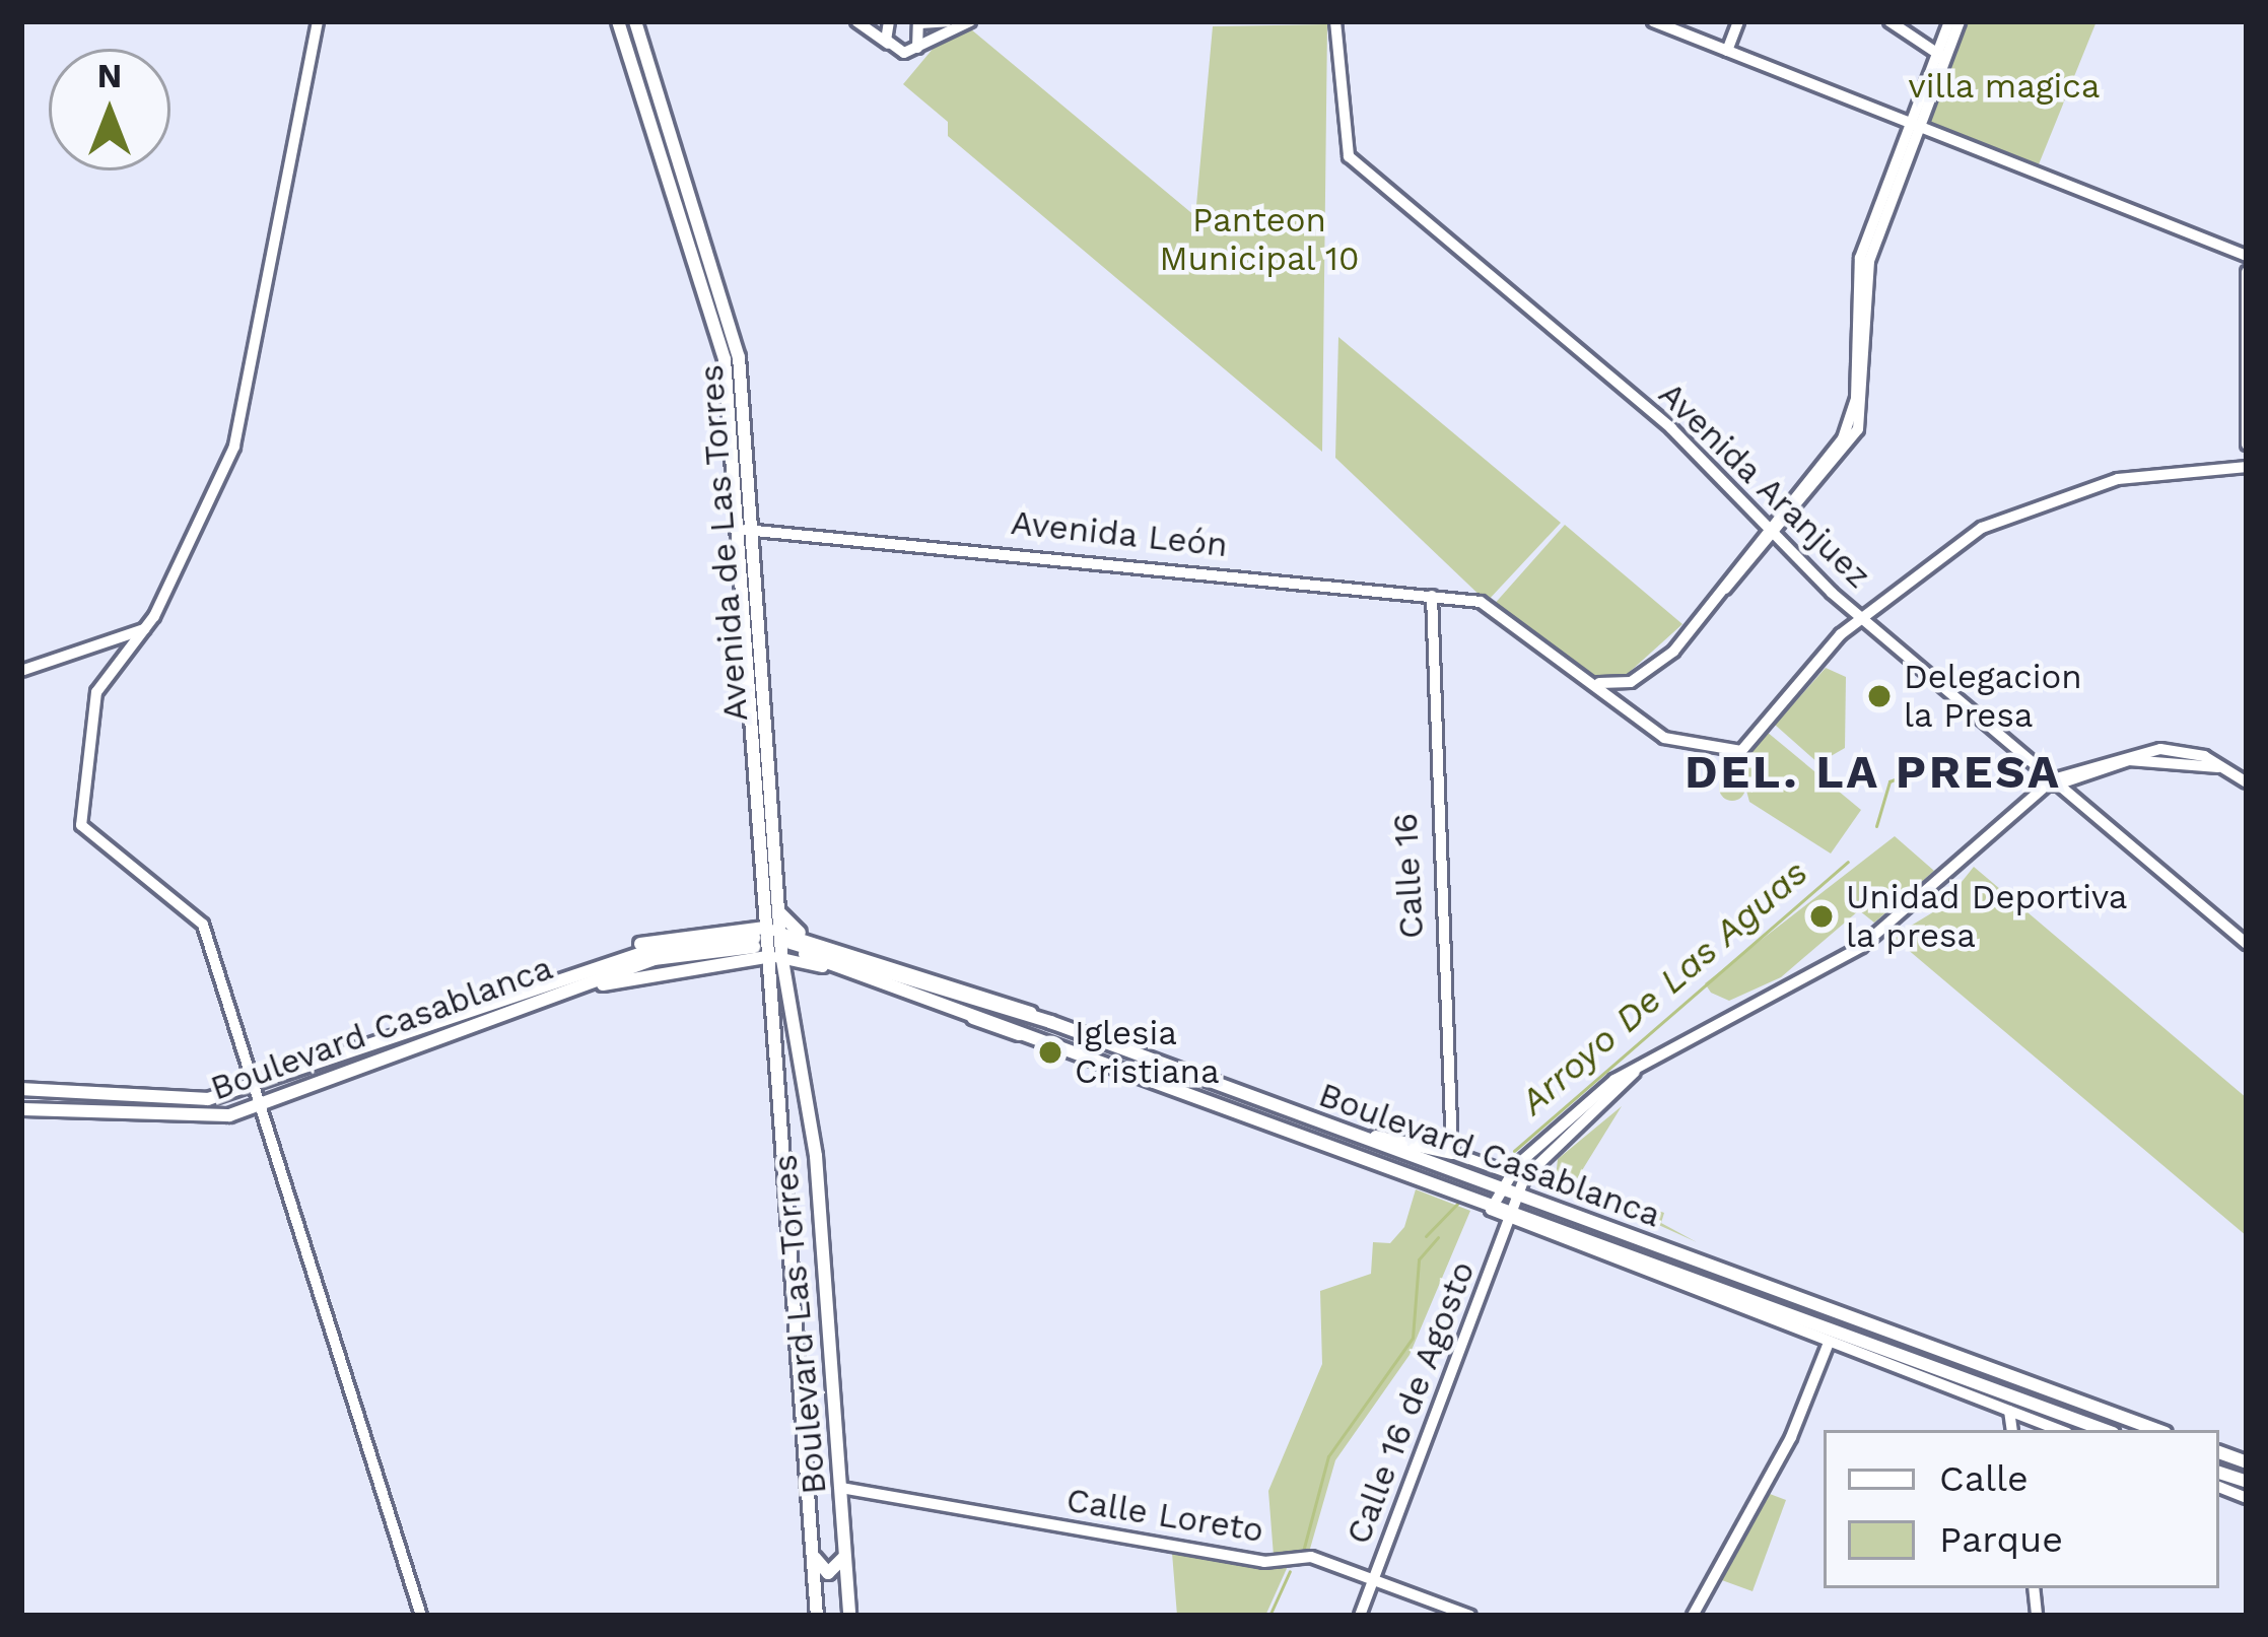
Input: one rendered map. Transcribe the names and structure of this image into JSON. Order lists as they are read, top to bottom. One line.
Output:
{"streets":{"main road":["Avenida de Las Torres","Boulevard Casablanca","Boulevard Las Torres"],"street":["Avenida Aranjuez","Avenida León","Calle 16","Calle 16 de Agosto","Calle Loreto"]},"crossings":[["Avenida Aranjuez","Avenida León"],["Avenida León","Avenida de Las Torres"],["Avenida León","Calle 16"],["Avenida de Las Torres","Boulevard Casablanca"],["Boulevard Casablanca","Boulevard Las Torres"],["Boulevard Casablanca","Calle 16 de Agosto"],["Boulevard Las Torres","Calle Loreto"],["Calle 16 de Agosto","Calle Loreto"]],"districts":["DEL. LA PRESA"],"water":["Arroyo De Las Aguas"],"parks":["villa magica","Panteon Municipal 10"],"places":["Delegacion la Presa","Unidad Deportiva la presa","Iglesia Cristiana"],"legend":["Calle","Parque"],"north":"top"}
